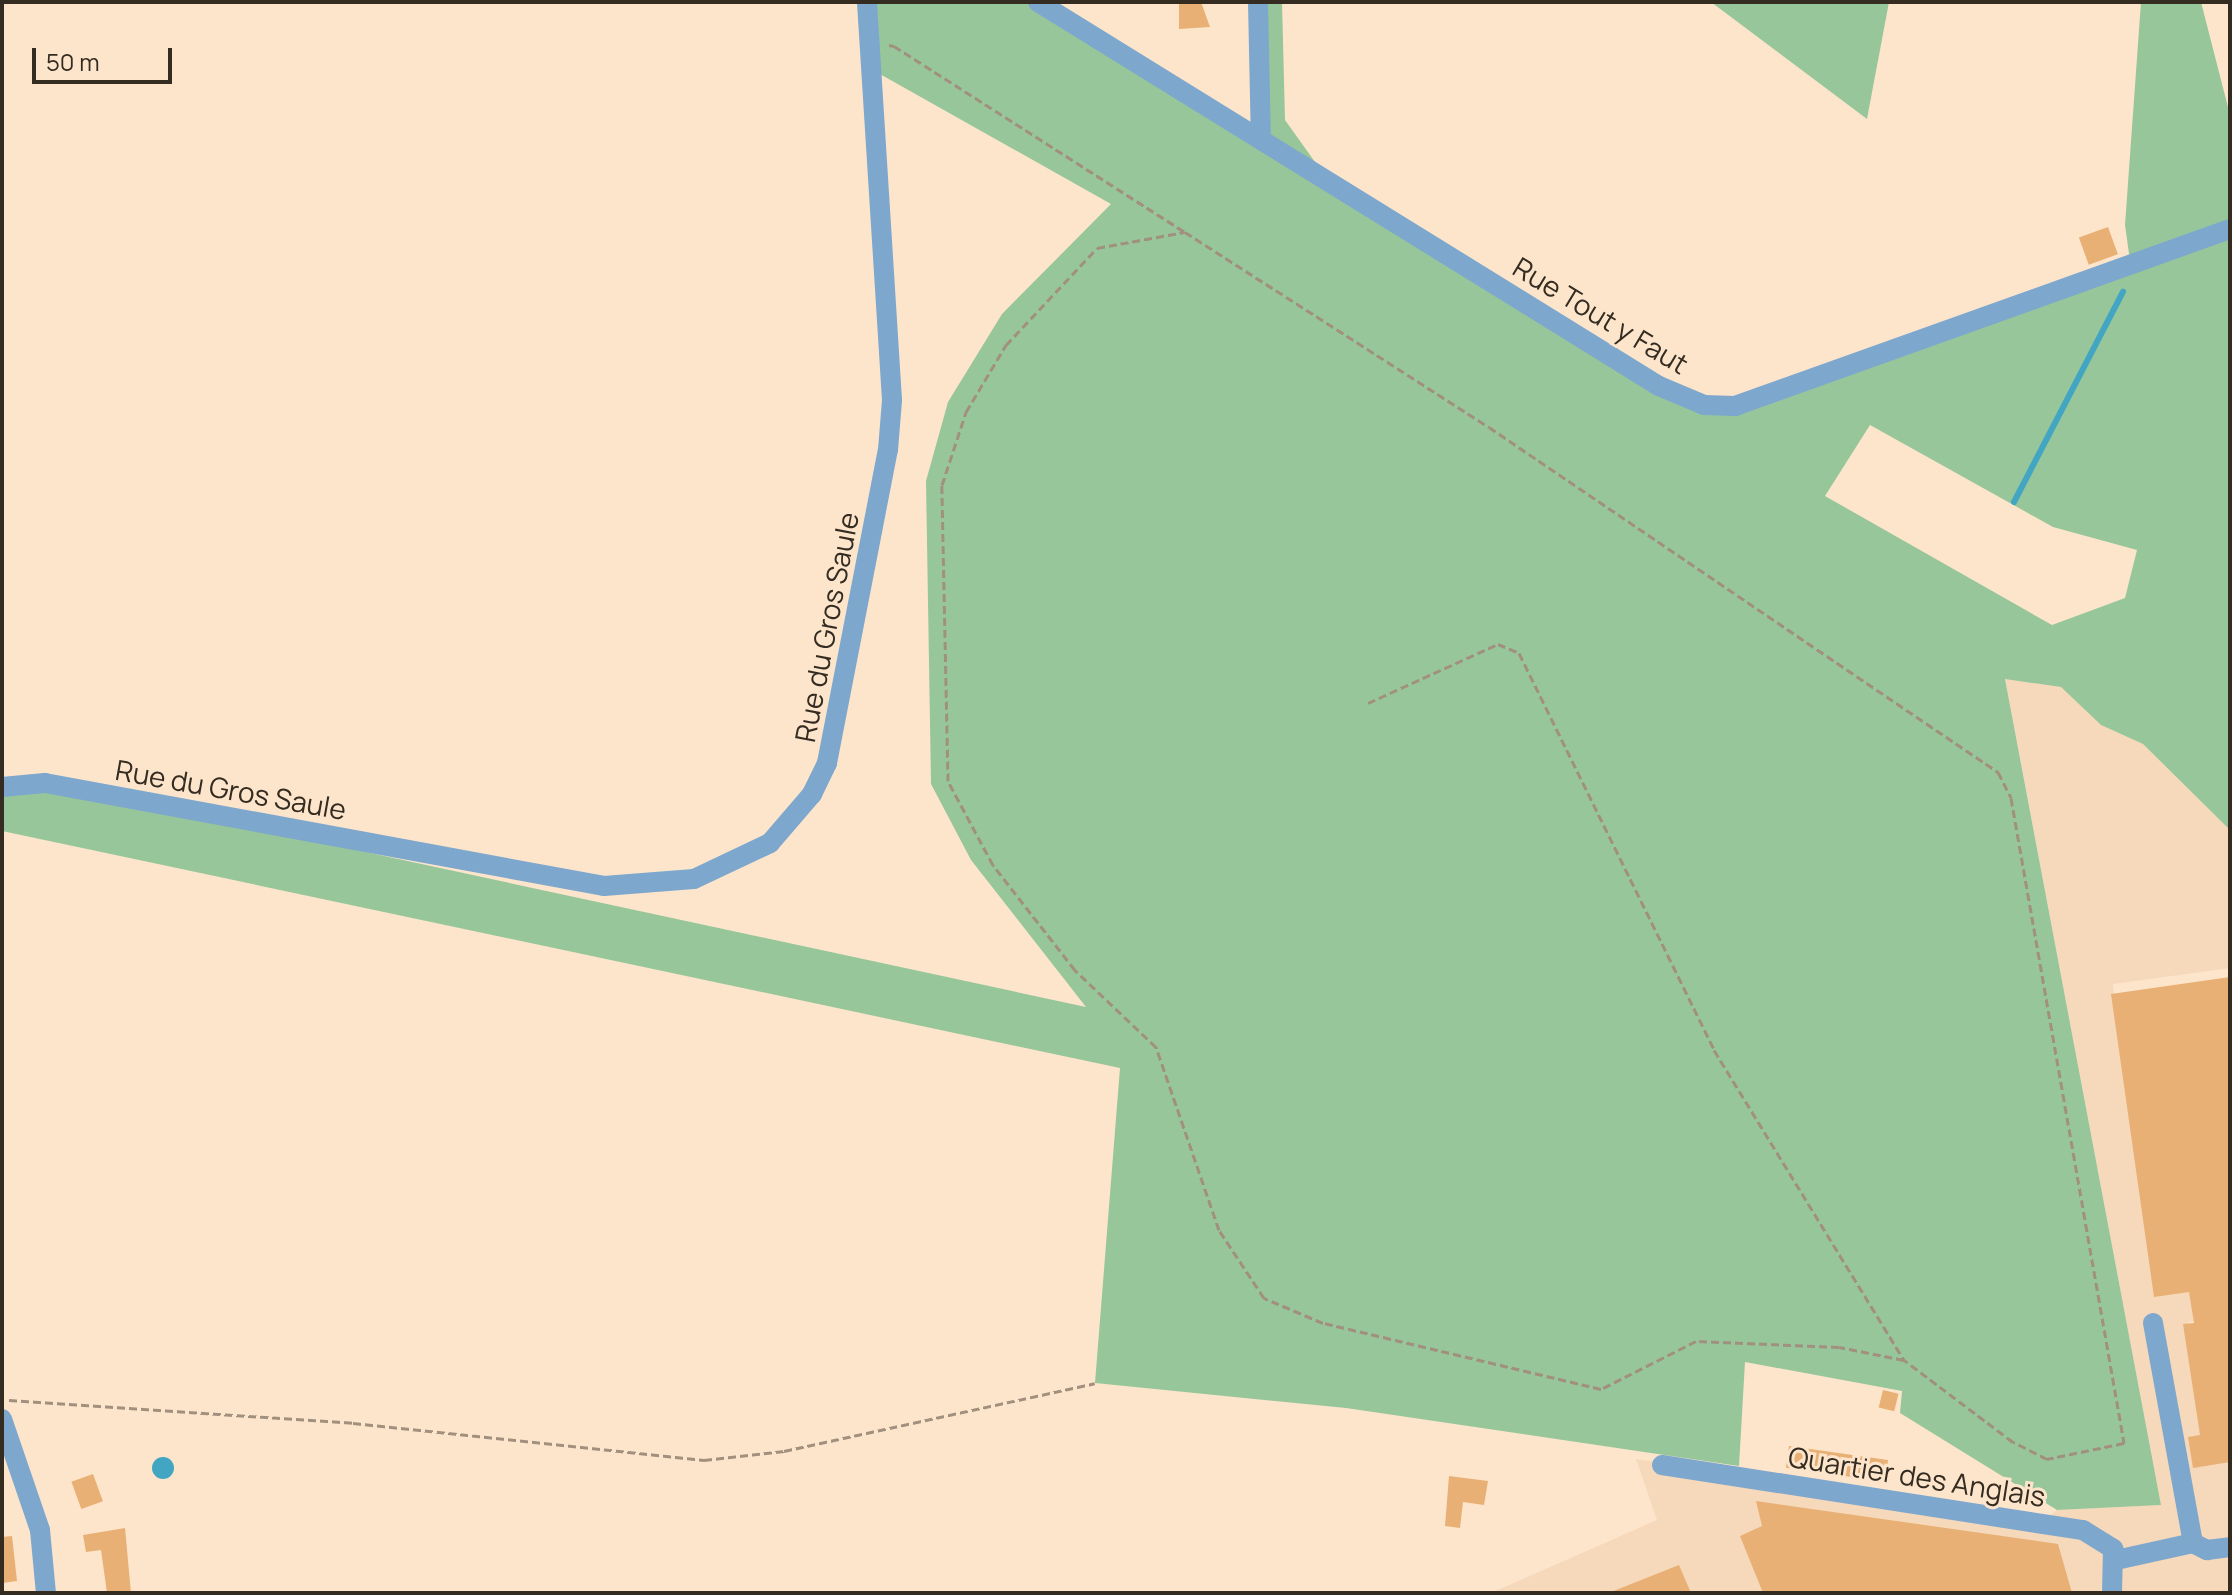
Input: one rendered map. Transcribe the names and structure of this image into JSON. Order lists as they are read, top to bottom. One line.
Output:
{"streets":{"street":["Rue Tout y Faut","Rue du Gros Saule","Quartier des Anglais"]},"scale_bar":"50 m"}
